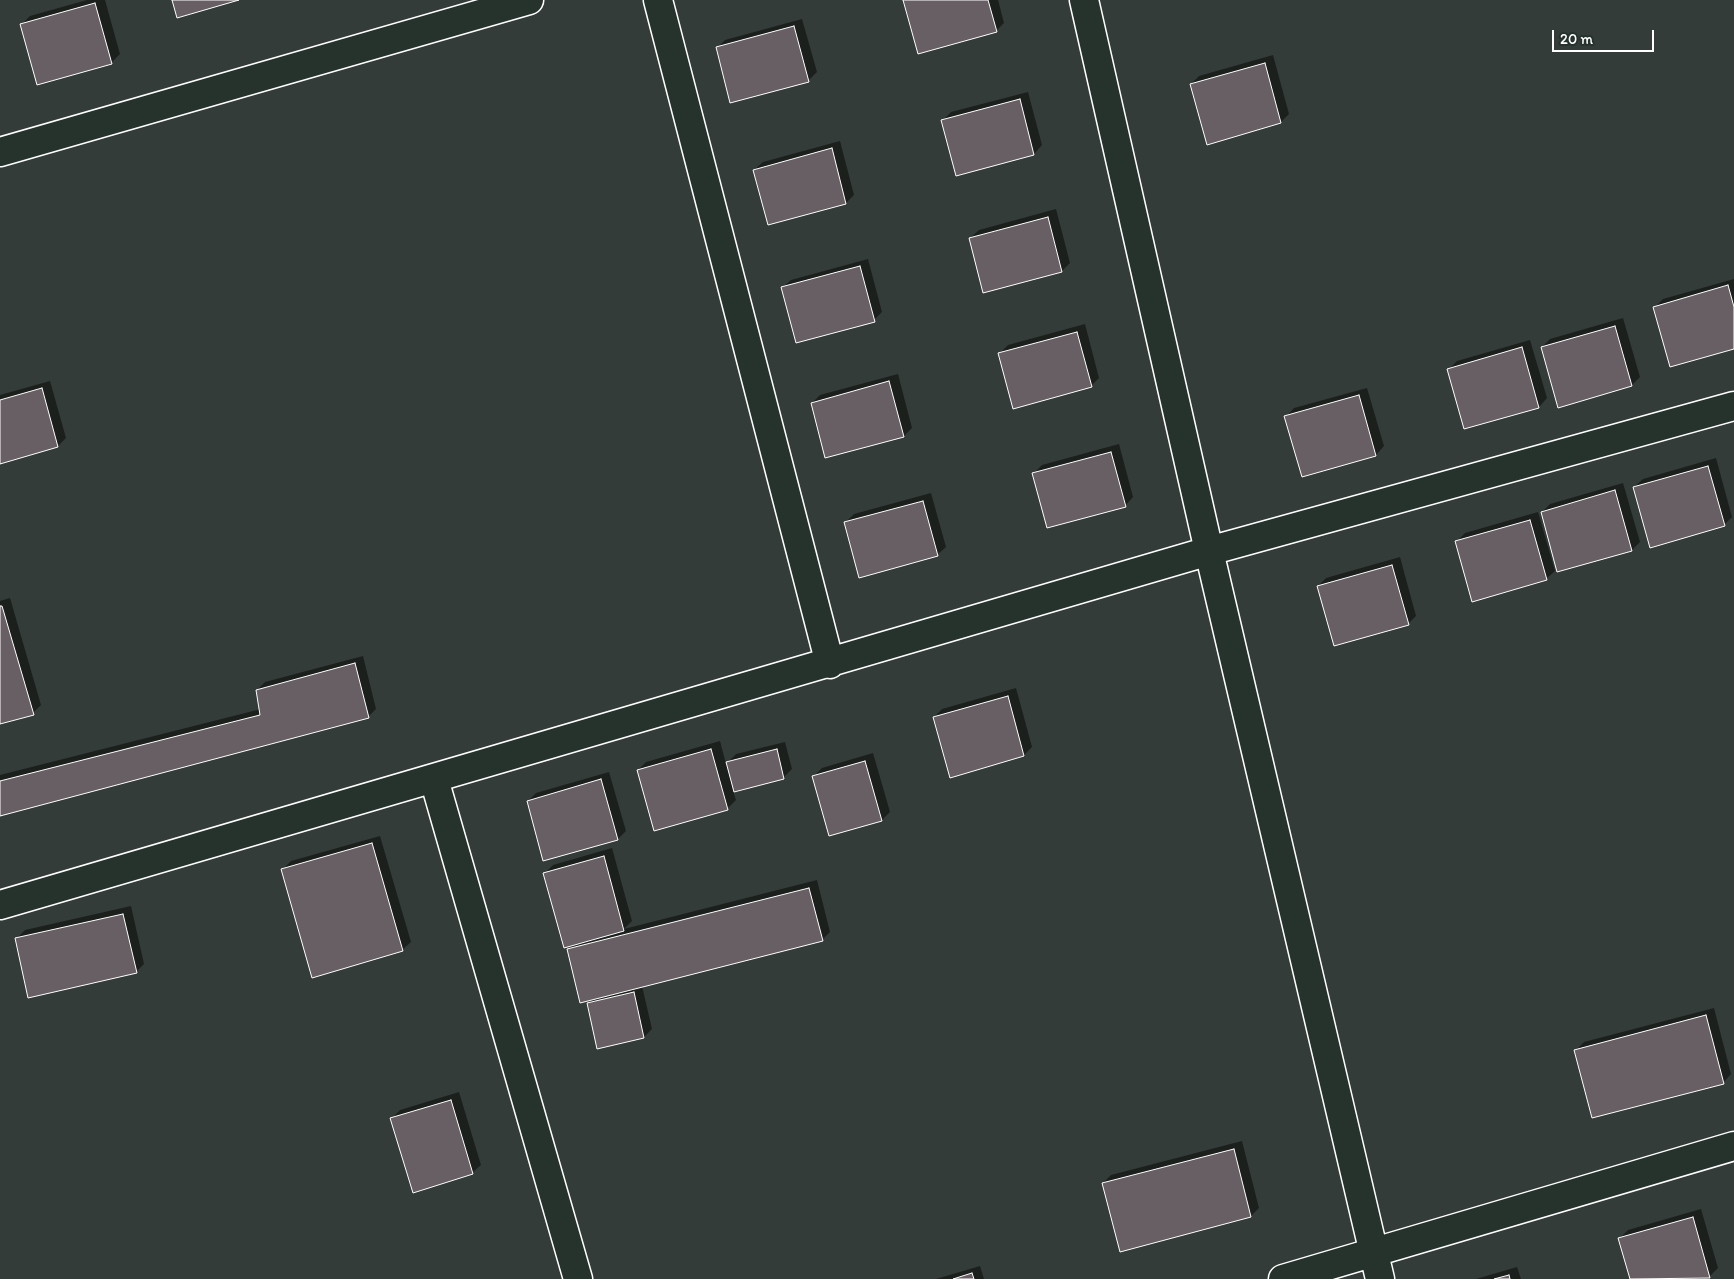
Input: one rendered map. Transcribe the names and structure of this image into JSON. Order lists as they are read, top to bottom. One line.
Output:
{"scale_bar":"20 m"}
